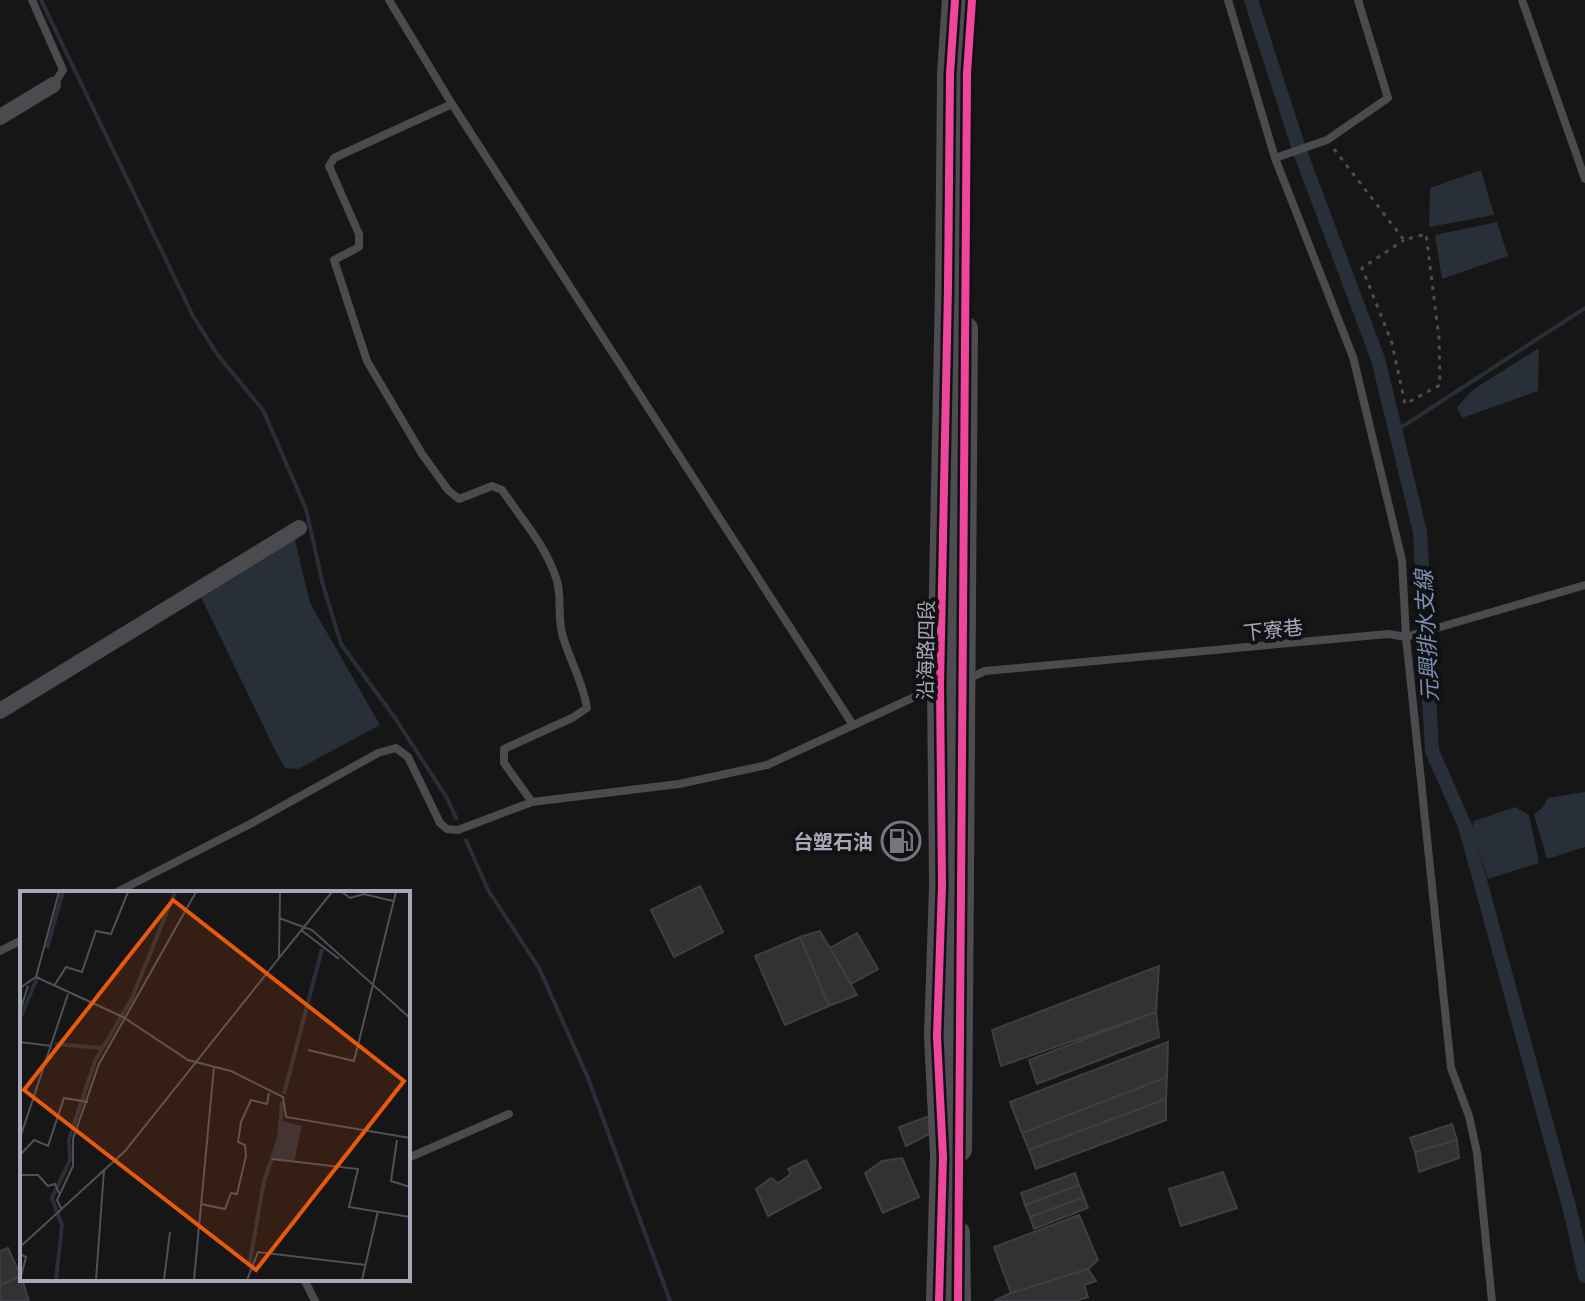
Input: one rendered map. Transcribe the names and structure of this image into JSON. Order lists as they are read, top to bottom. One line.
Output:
{"streets":{"main road":["沿海路四段"],"lane":["下寮巷"]},"crossings":[["下寮巷","沿海路四段"]],"water":["元興排水支線"],"places":{"fuel station":["台塑石油"]}}
